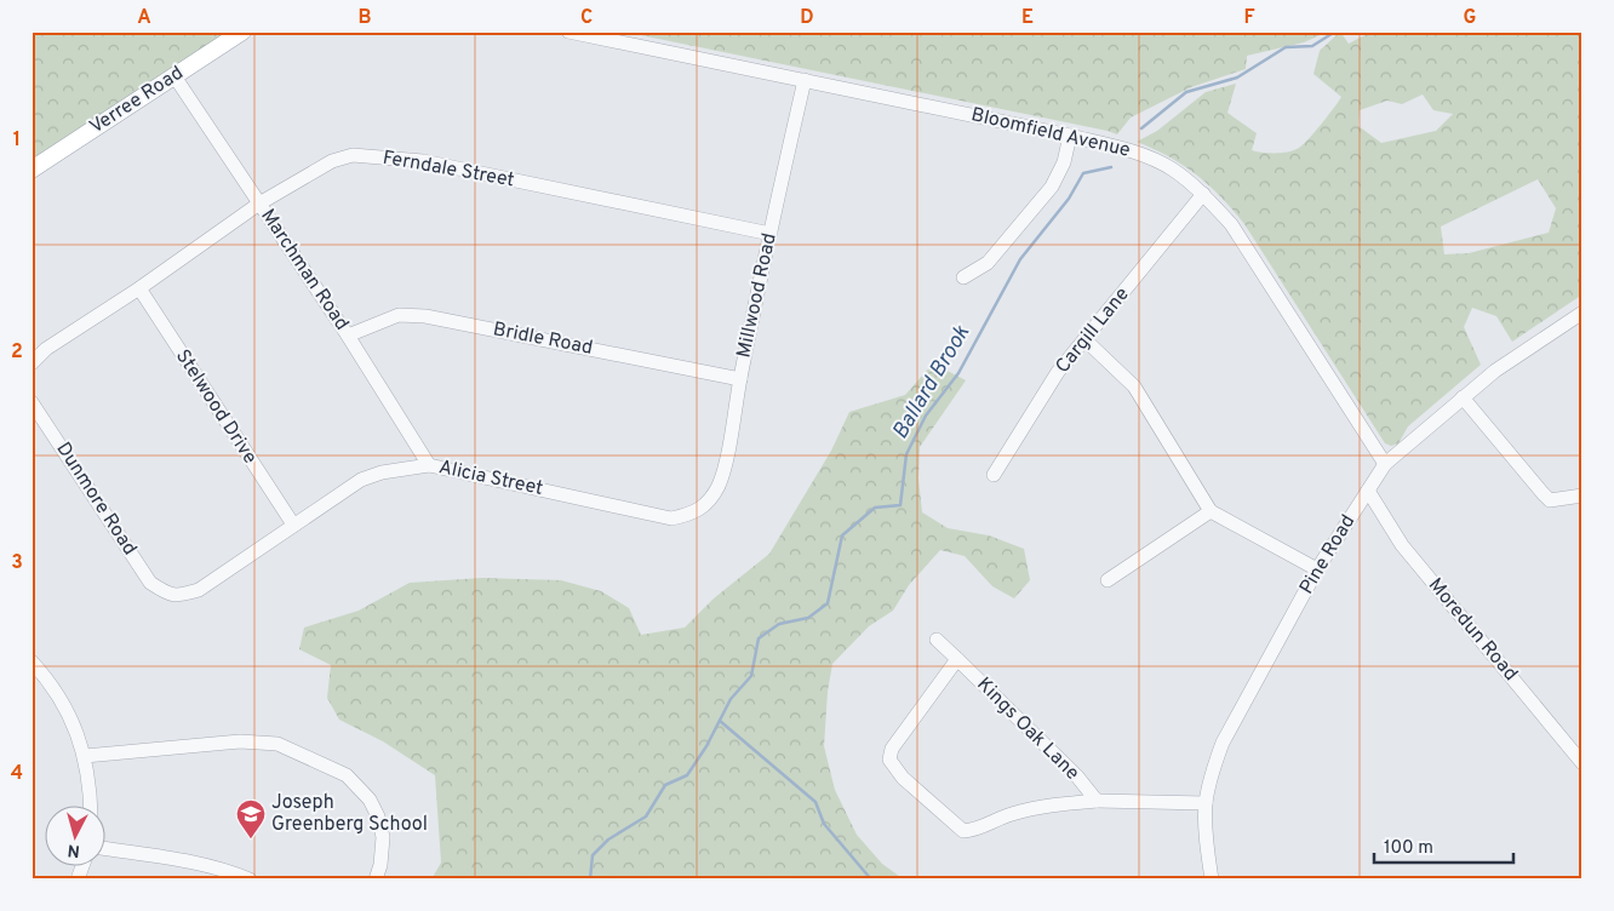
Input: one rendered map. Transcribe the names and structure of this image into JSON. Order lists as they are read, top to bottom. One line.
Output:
{"streets":{"main road":["Verree Road"],"street":["Bloomfield Avenue","Ferndale Street","Marchman Road","Millwood Road","Cargill Lane","Bridle Road","Stelwood Drive","Alicia Street","Dunmore Road","Pine Road","Moredun Road","Kings Oak Lane"]},"crossings":[["Verree Road","Marchman Road"],["Bloomfield Avenue","Millwood Road"],["Bloomfield Avenue","Cargill Lane"],["Bloomfield Avenue","Pine Road"],["Ferndale Street","Marchman Road"],["Ferndale Street","Millwood Road"],["Ferndale Street","Stelwood Drive"],["Marchman Road","Bridle Road"],["Marchman Road","Alicia Street"],["Millwood Road","Bridle Road"],["Millwood Road","Alicia Street"],["Stelwood Drive","Alicia Street"],["Alicia Street","Dunmore Road"],["Pine Road","Moredun Road"],["Pine Road","Kings Oak Lane"]],"water":["Ballard Brook"],"places":{"school or university":["Joseph Greenberg School"]},"scale_bar":"100 m","north":"bottom","grid":{"columns":["A","B","C","D","E","F","G"],"rows":["1","2","3","4"]}}
